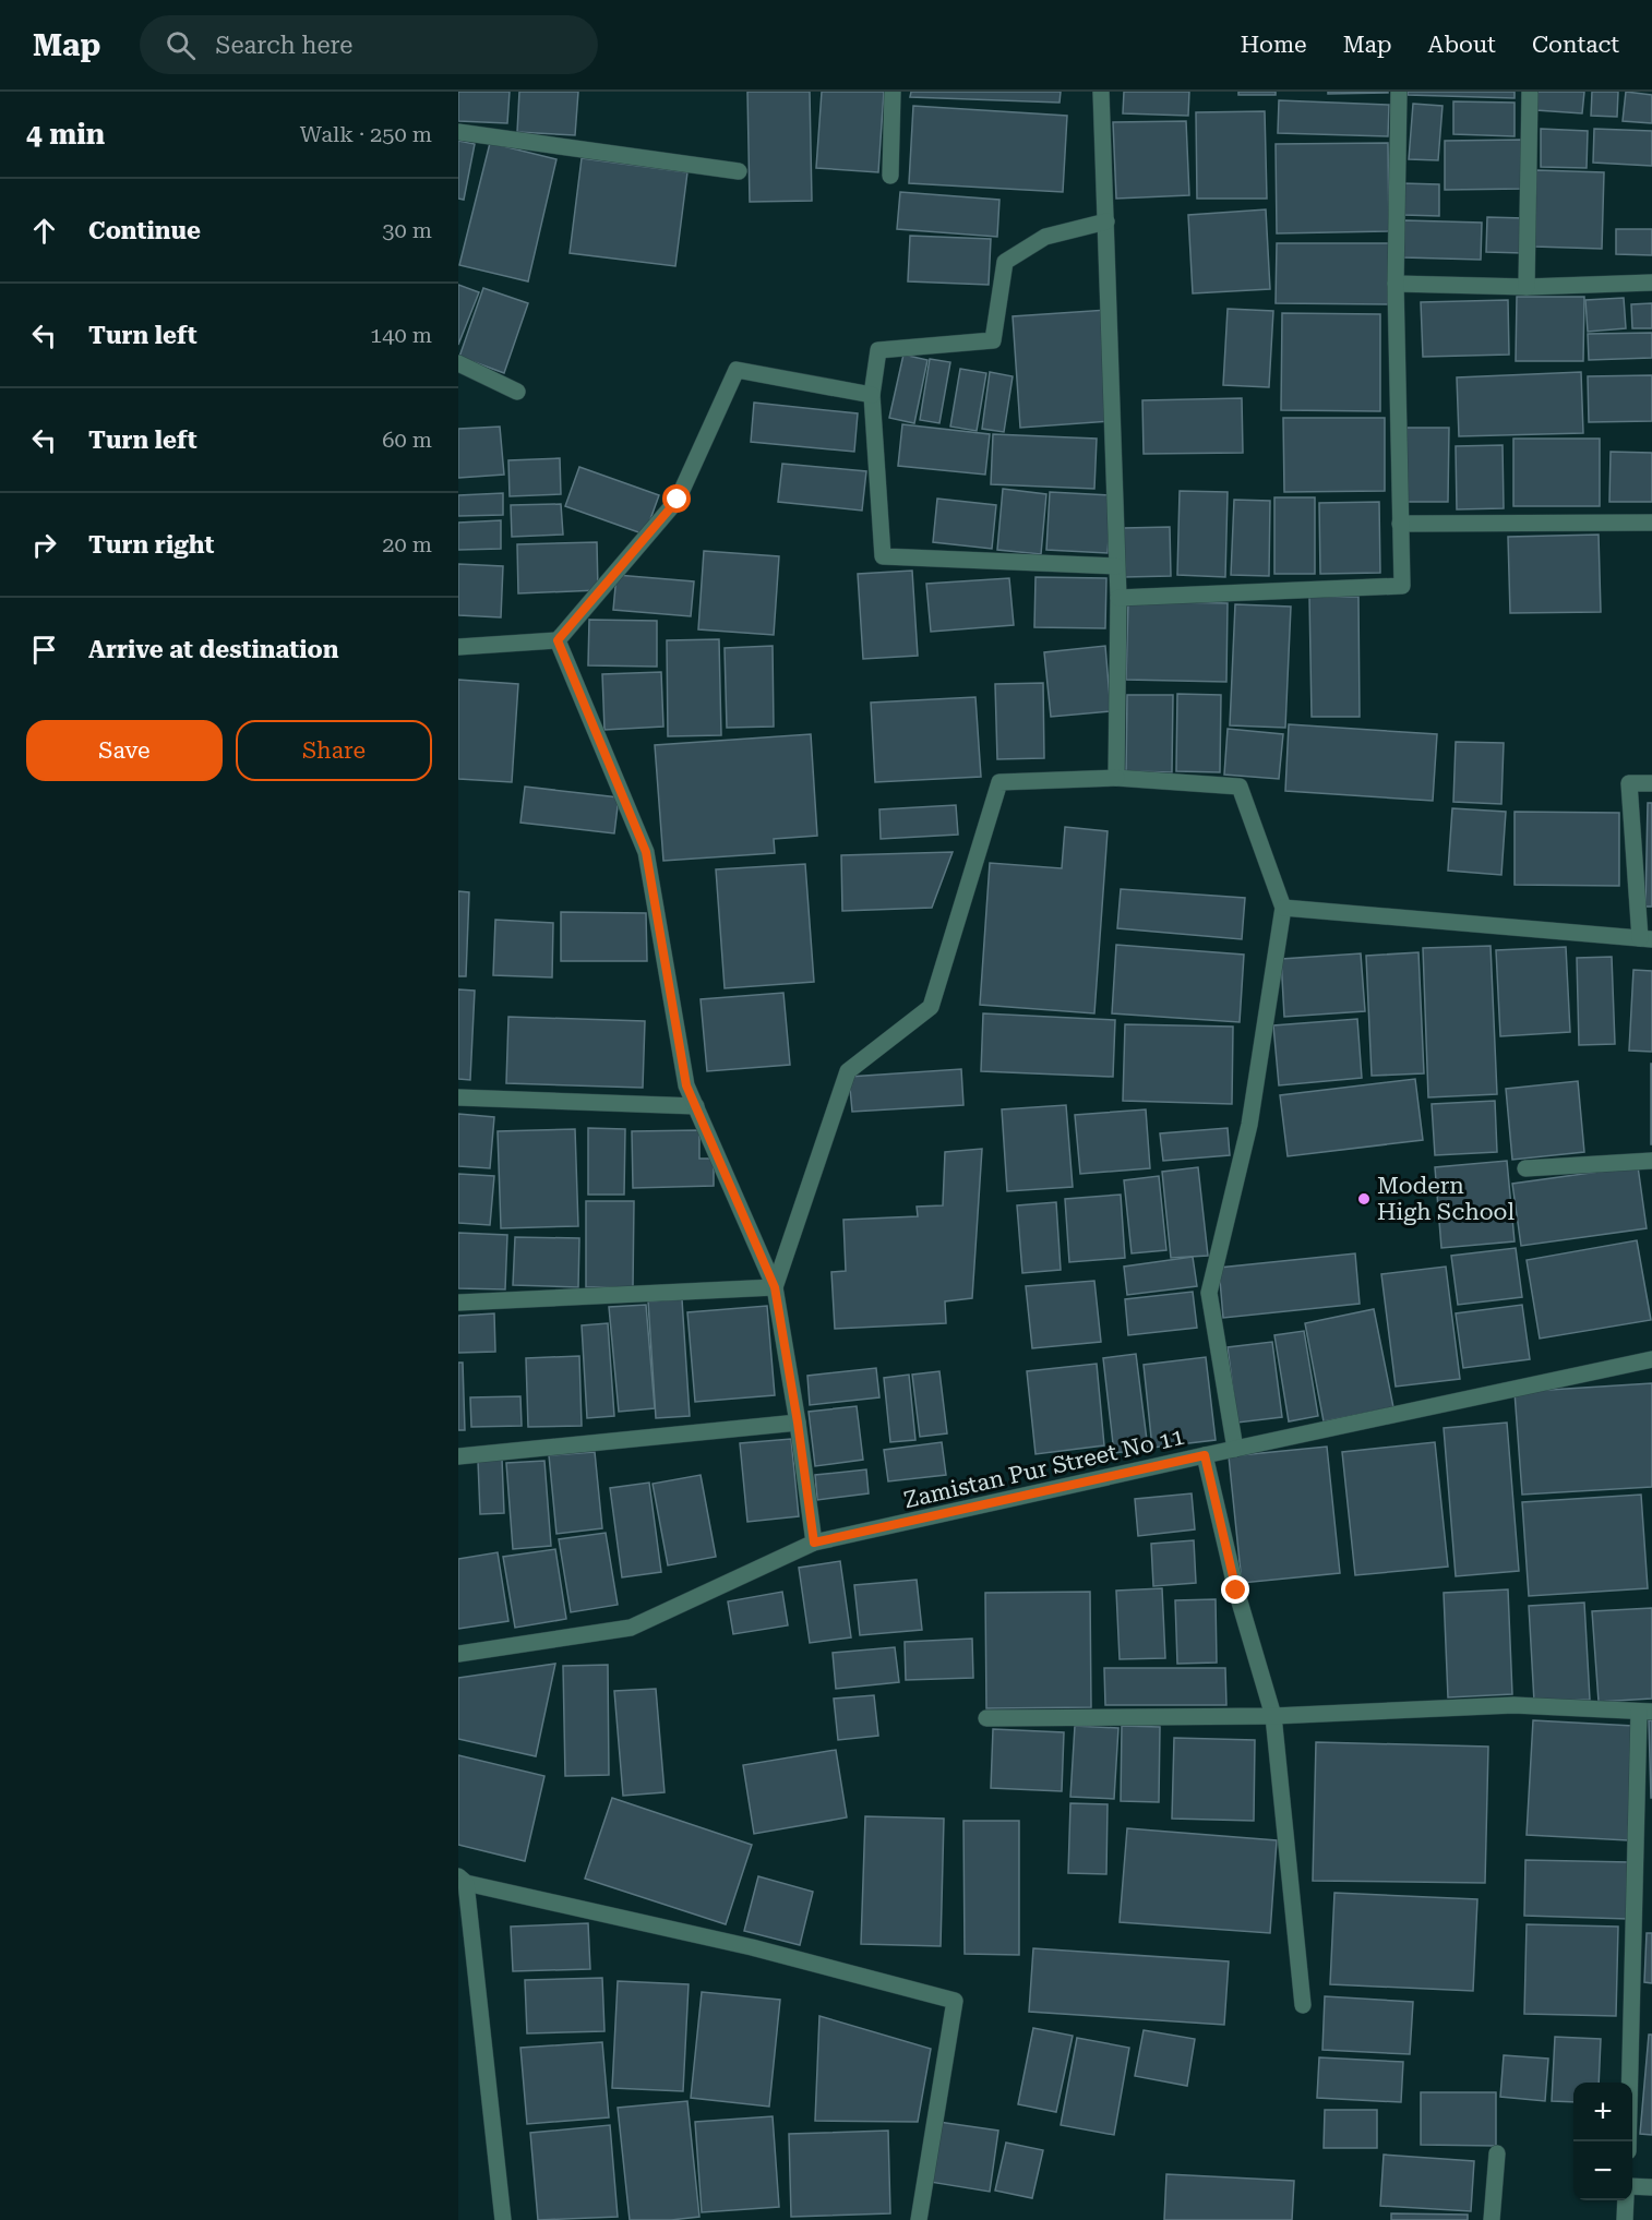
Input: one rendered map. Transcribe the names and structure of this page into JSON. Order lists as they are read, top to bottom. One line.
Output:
{"streets":{"street":["Zamistan Pur Street No 11"]},"places":["Modern High School"],"page":{"header":"Map","search":"Search here","nav":["Home","Map","About","Contact"],"heading":["4 min","Walk · 250 m"],"list":[["Continue","30 m"],["Turn left","140 m"],["Turn left","60 m"],["Turn right","20 m"],"Arrive at destination"],"buttons":["Save","Share"],"map_buttons":["+","−"]}}
